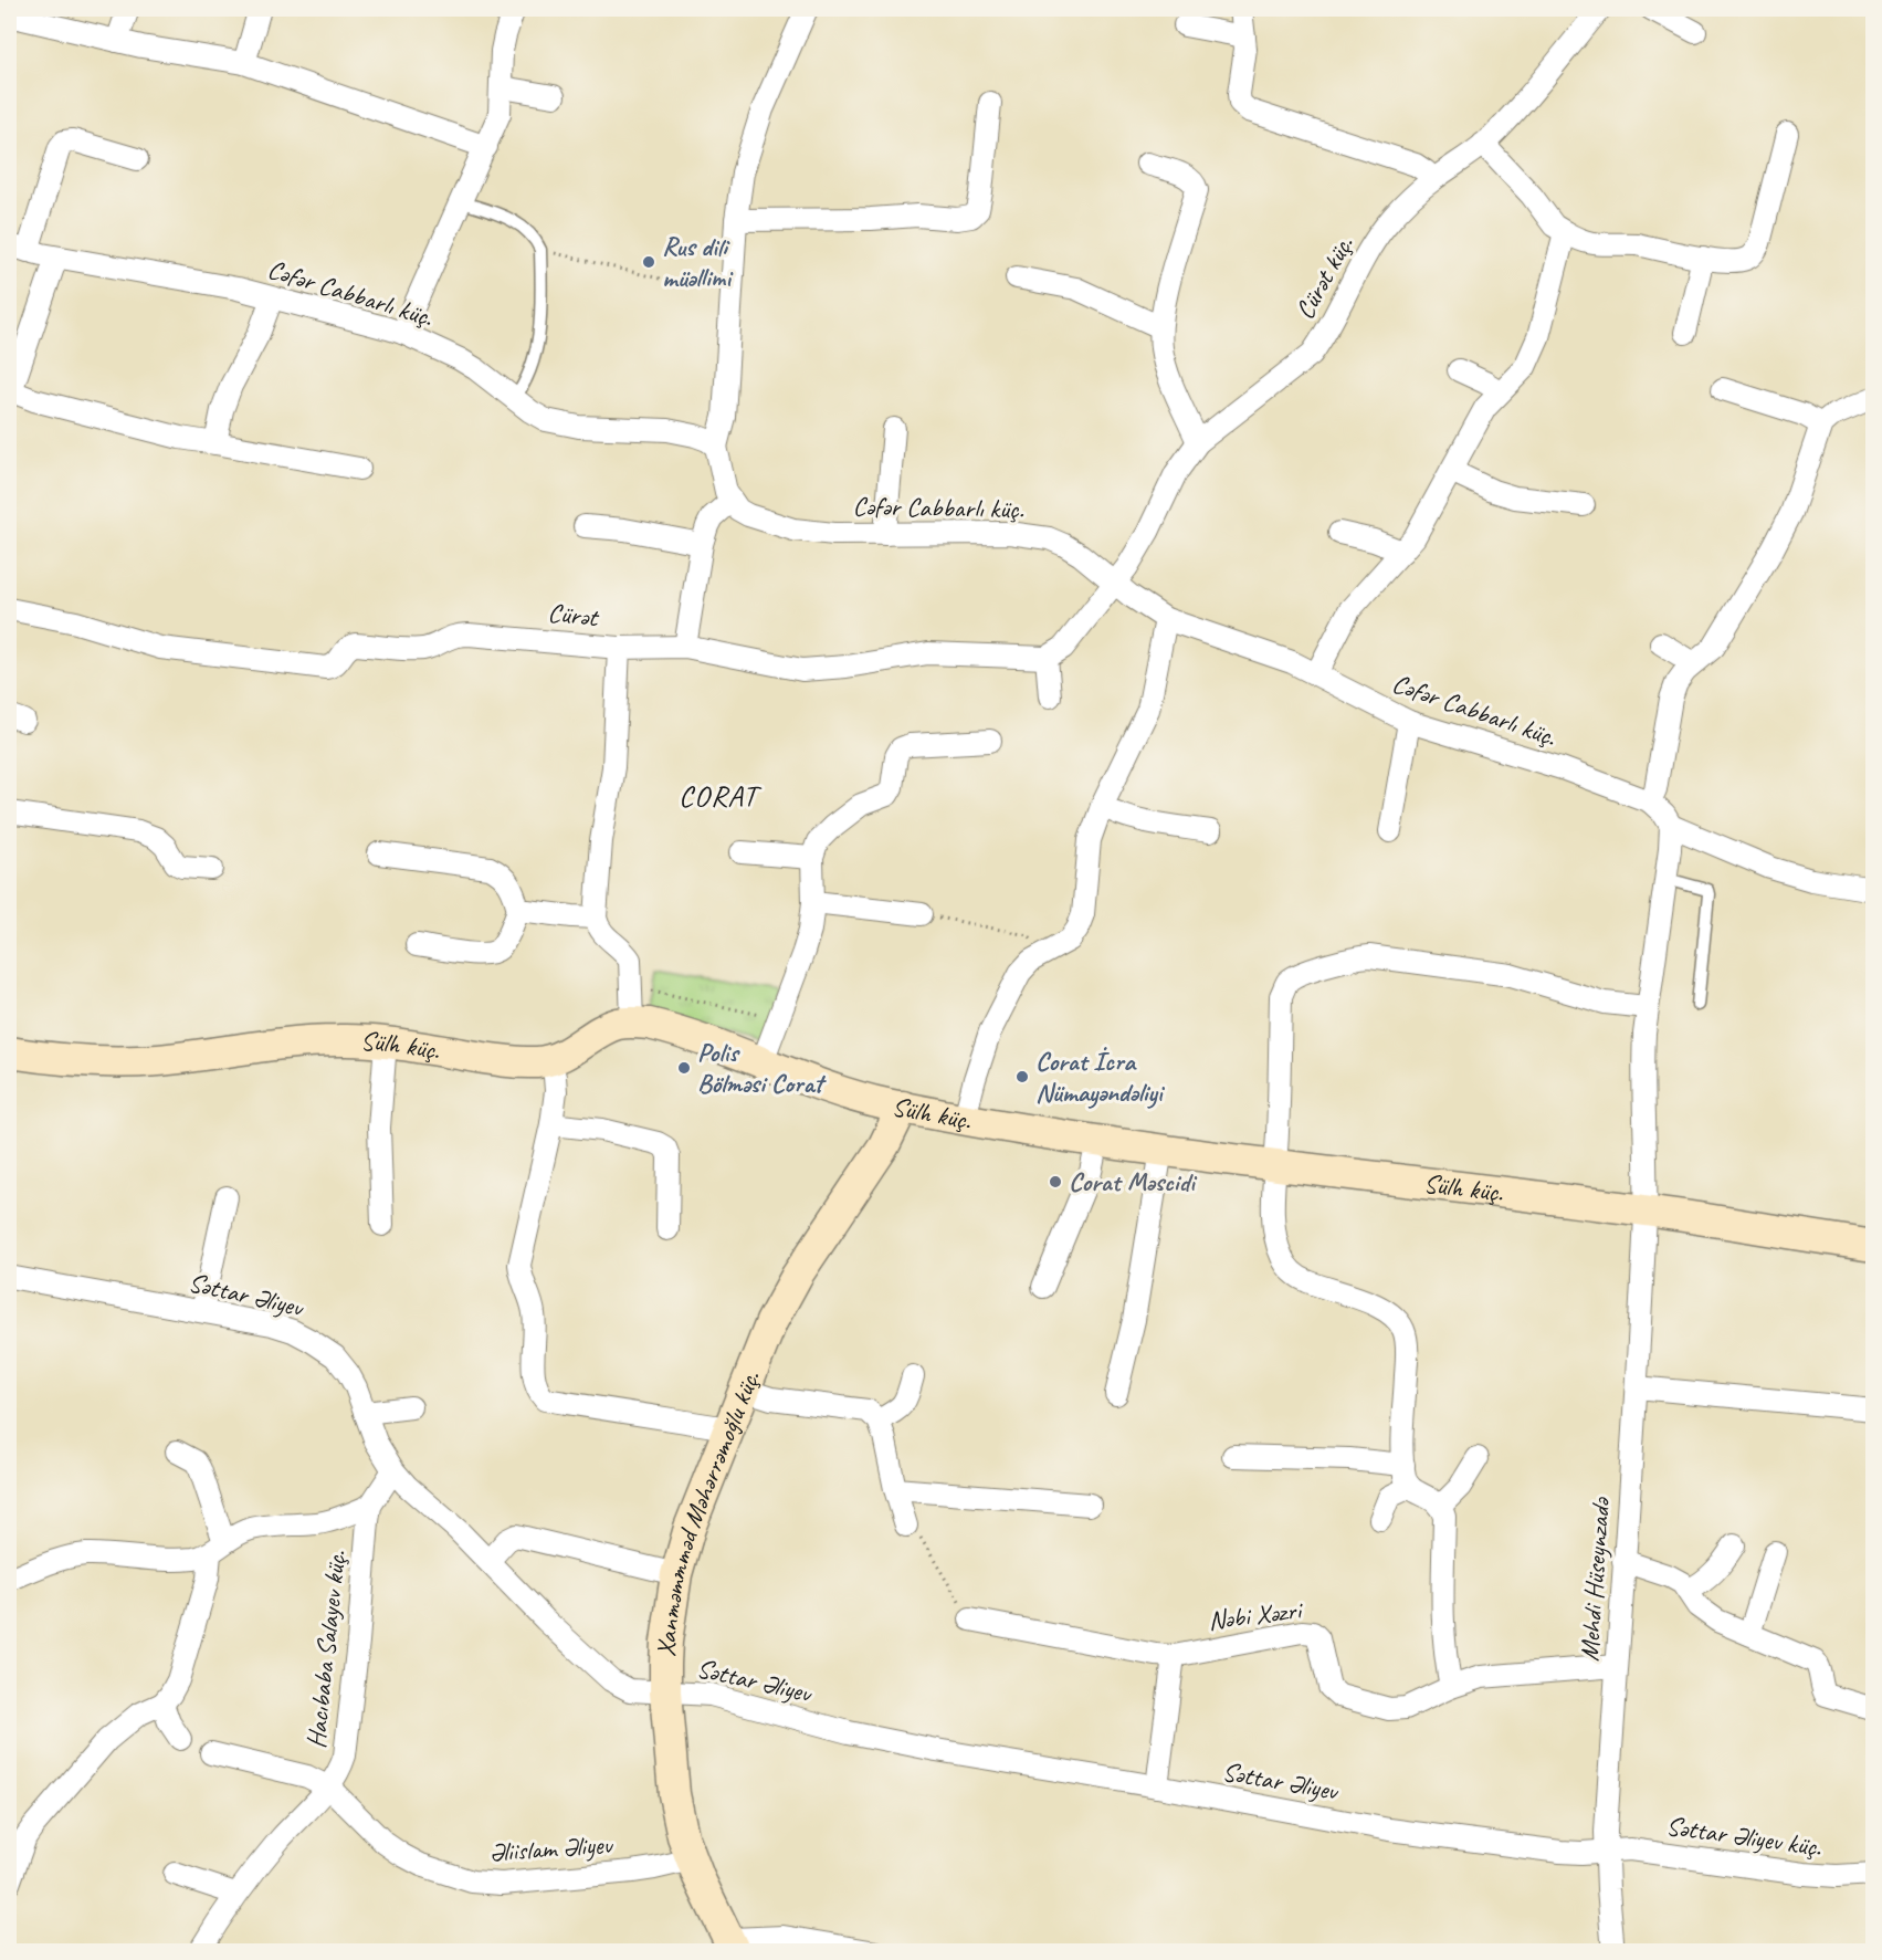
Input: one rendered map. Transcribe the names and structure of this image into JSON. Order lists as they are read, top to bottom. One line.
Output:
{"streets":{"street":["Cürət küç.","Cəfər Cabbarlı küç.","Cürət","Sülh küç.","Səttar Əliyev","Xanməmmməd Məhərrəmoğlu küç.","Mehdi Hüseynzadə","Nəbi Xəzri","Hacıbaba Salayev küç.","Səttar Əliyev küç.","Əliislam Əliyev"]},"crossings":[["Cürət küç.","Cəfər Cabbarlı küç."],["Cəfər Cabbarlı küç.","Mehdi Hüseynzadə"],["Sülh küç.","Xanməmmməd Məhərrəmoğlu küç."],["Sülh küç.","Mehdi Hüseynzadə"],["Səttar Əliyev","Xanməmmməd Məhərrəmoğlu küç."],["Səttar Əliyev","Mehdi Hüseynzadə"],["Səttar Əliyev","Hacıbaba Salayev küç."],["Səttar Əliyev","Səttar Əliyev küç."],["Xanməmmməd Məhərrəmoğlu küç.","Əliislam Əliyev"],["Mehdi Hüseynzadə","Nəbi Xəzri"],["Mehdi Hüseynzadə","Səttar Əliyev küç."],["Hacıbaba Salayev küç.","Əliislam Əliyev"]],"districts":["CORAT"],"places":["Rus dili müəllimi","Polis Bölmәsi Corat","Corat İcra Nümayəndəliyi","Corat Məscidi"]}
